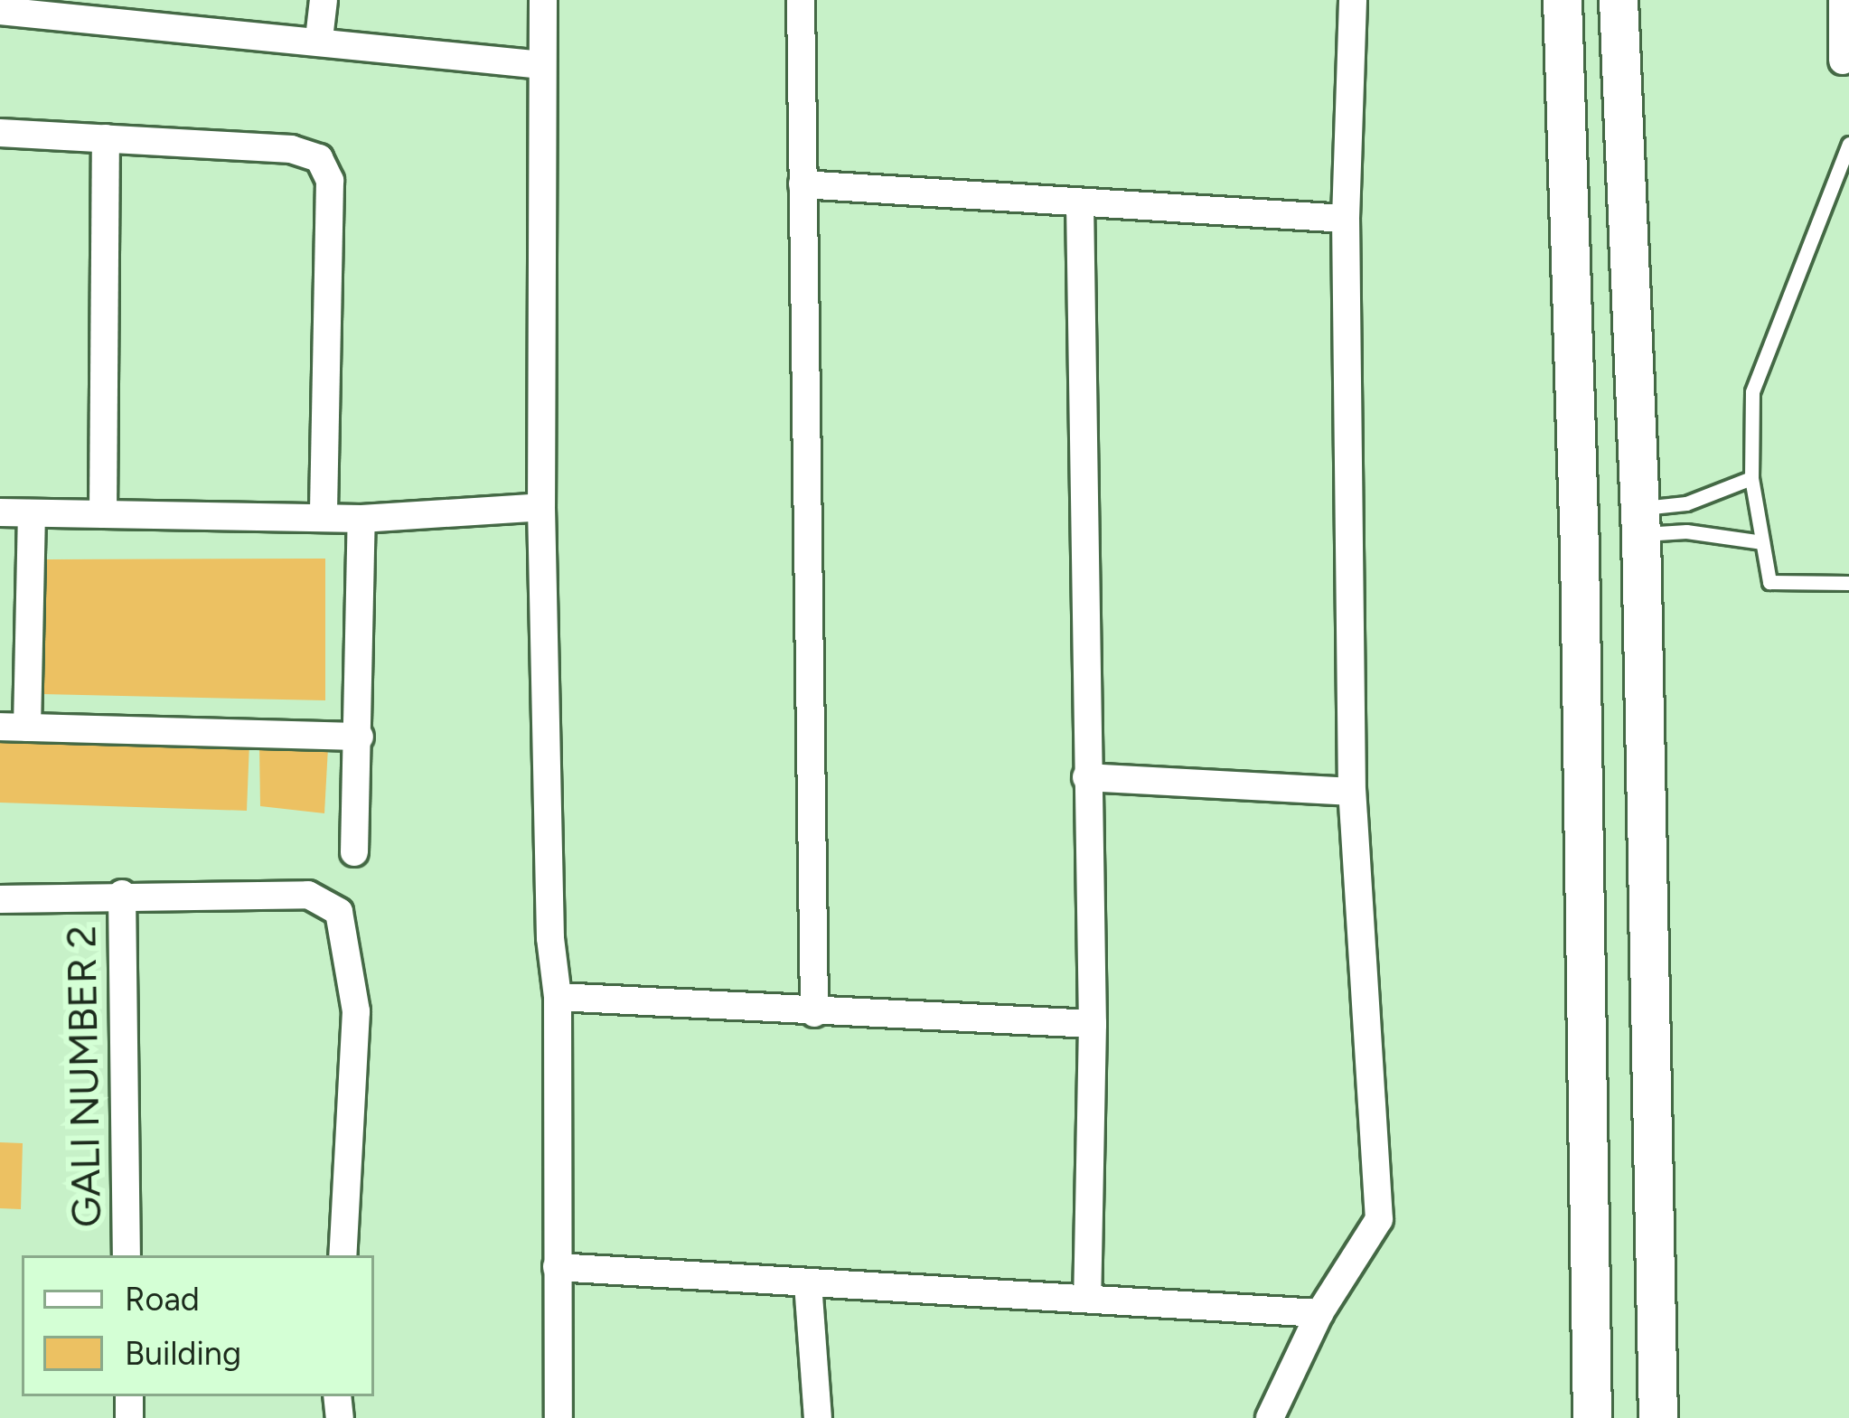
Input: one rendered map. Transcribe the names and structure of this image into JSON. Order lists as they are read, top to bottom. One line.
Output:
{"streets":{"street":["GALI NUMBER 2"]},"legend":["Road","Building"]}
